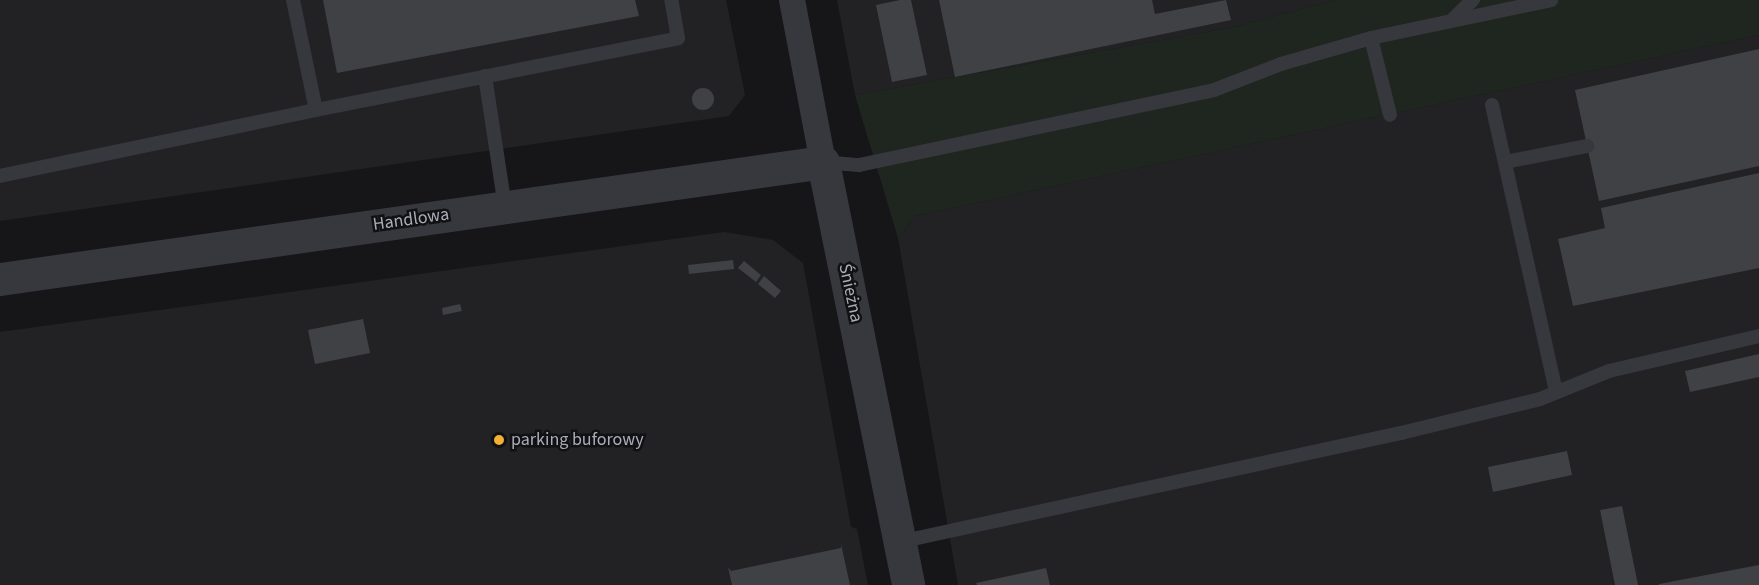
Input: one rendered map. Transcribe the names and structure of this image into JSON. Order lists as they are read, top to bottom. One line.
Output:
{"streets":{"street":["Handlowa","Śnieżna"]},"crossings":[["Handlowa","Śnieżna"]],"places":["parking buforowy"]}
